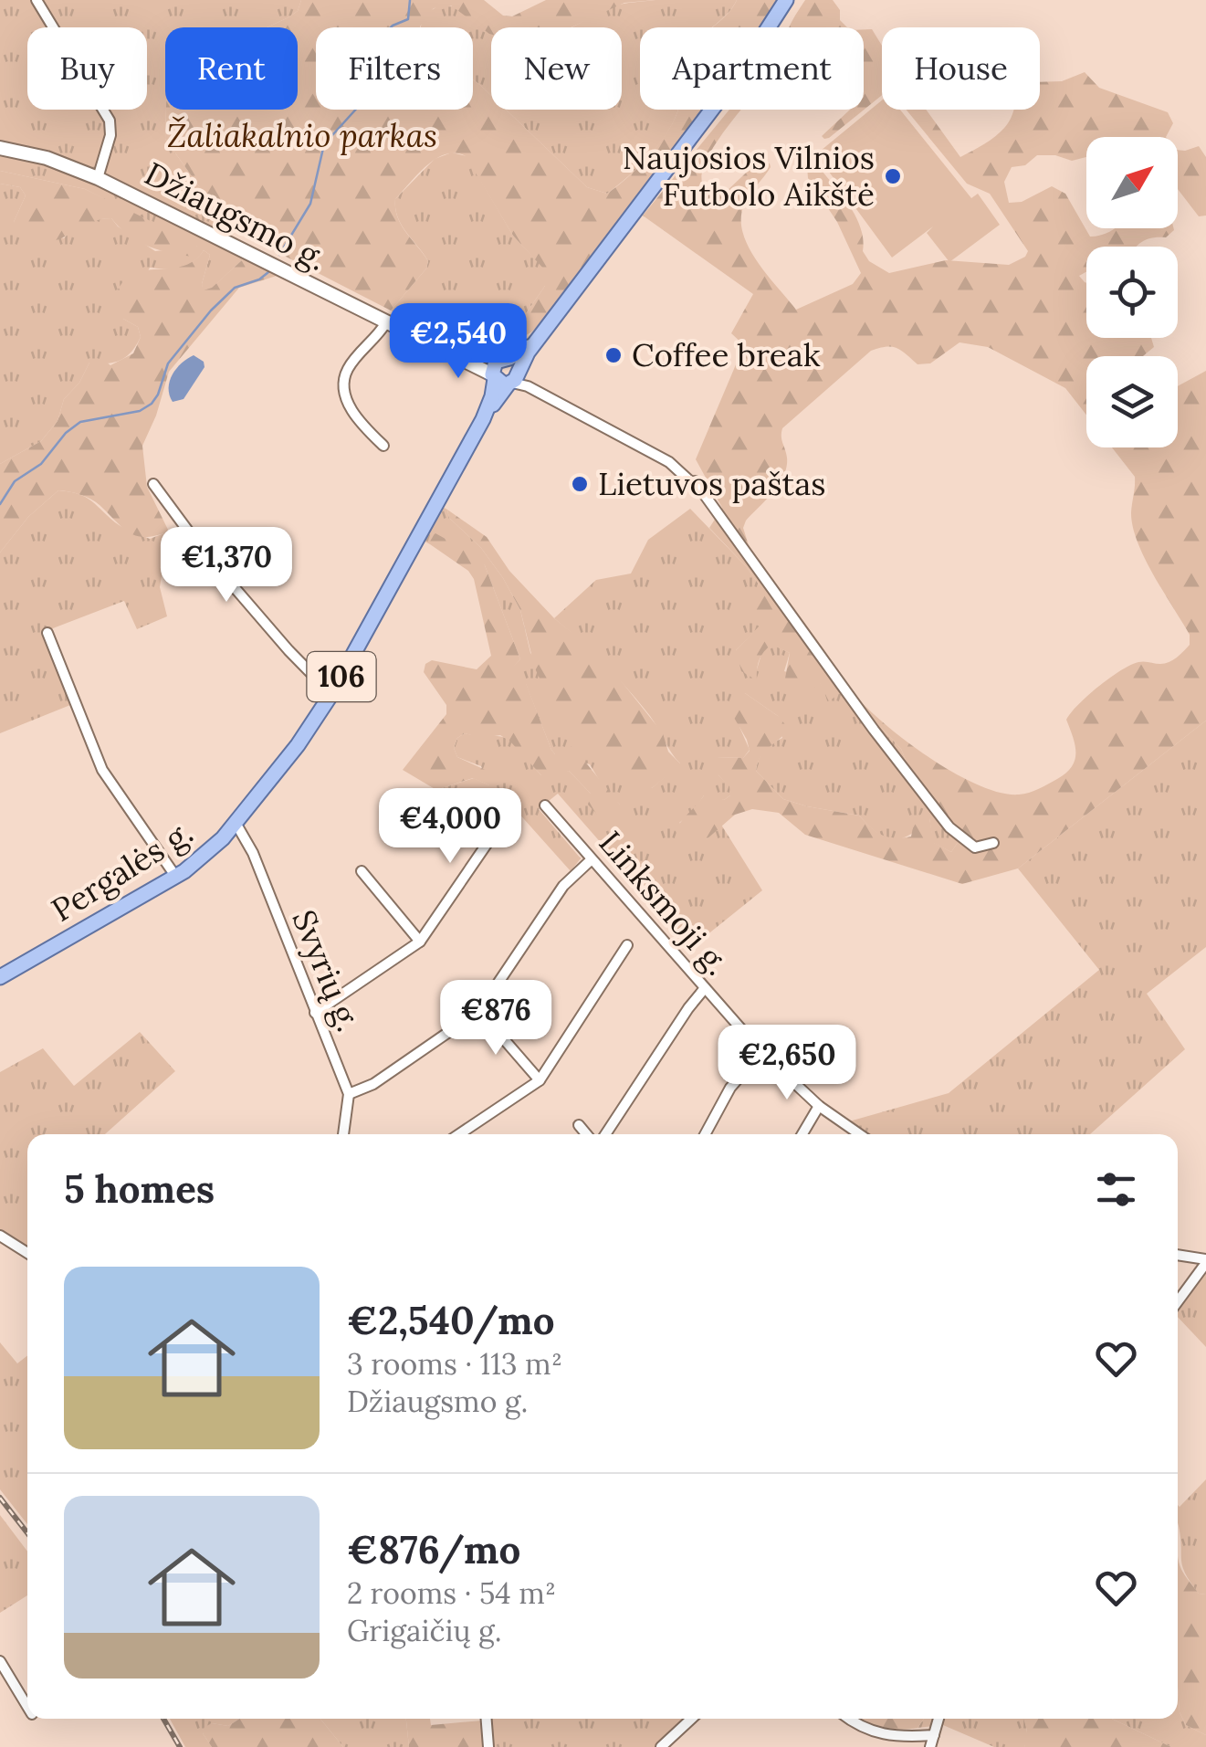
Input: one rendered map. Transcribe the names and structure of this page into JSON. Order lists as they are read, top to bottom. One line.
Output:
{"streets":{"main road":["106","Pergalės g."],"street":["Džiaugsmo g.","Linksmoji g.","Svyrių g."]},"crossings":[["Džiaugsmo g.","Pergalės g."],["Pergalės g.","Svyrių g."]],"parks":["Žaliakalnio parkas"],"places":["Naujosios Vilnios Futbolo Aikštė","Coffee break","Lietuvos paštas"],"north":"top right","page":{"chip":["Buy","Rent","Filters","New","Apartment","House"],"price":["€2,540","€1,370","€4,000","€876","€2,650"],"heading":"5 homes","list":[{"name":"€2,540/mo","note":"3 rooms · 113 m² · Džiaugsmo g."},{"name":"€876/mo","note":"2 rooms · 54 m² · Grigaičių g."}]}}
